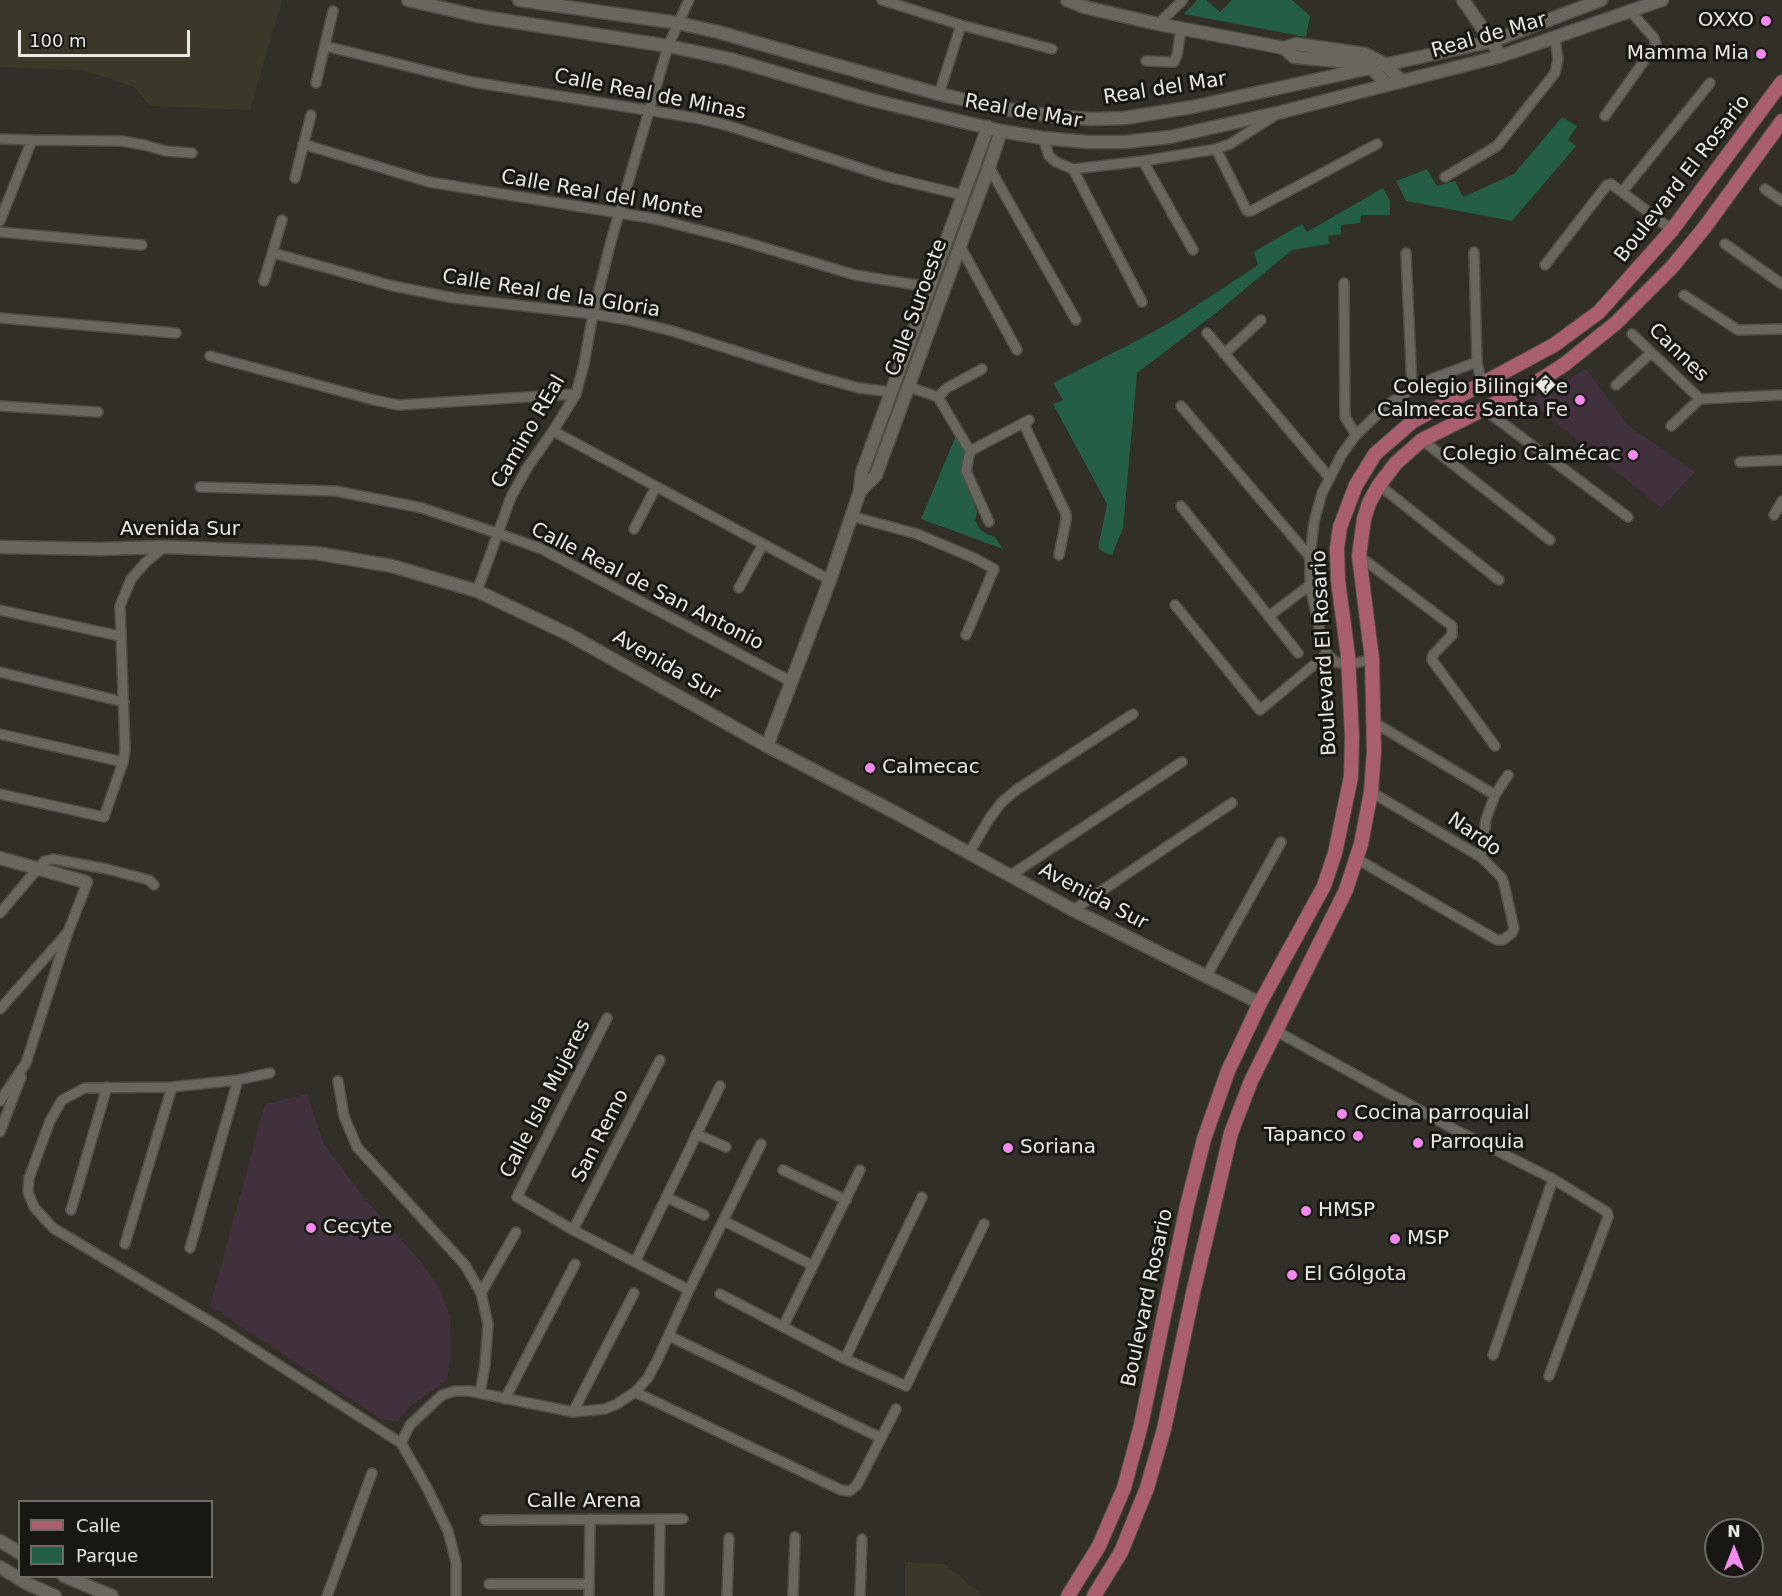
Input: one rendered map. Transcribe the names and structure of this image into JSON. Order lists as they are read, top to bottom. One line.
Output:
{"streets":{"main road":["Boulevard El Rosario","Boulevard Rosario"],"street":["Real de Mar","Real del Mar","Calle Real de Minas","Calle Real del Monte","Calle Real de la Gloria","Calle Suroeste","Cannes","Camino REal","Avenida Sur","Calle Real de San Antonio","Nardo","Calle Isla Mujeres","San Remo","Calle Arena"]},"crossings":[["Real de Mar","Calle Suroeste"],["Real de Mar","Camino REal"],["Real del Mar","Camino REal"],["Calle Real de Minas","Calle Suroeste"],["Calle Real de Minas","Camino REal"],["Boulevard El Rosario","Avenida Sur"],["Boulevard El Rosario","Nardo"],["Boulevard El Rosario","Boulevard Rosario"],["Calle Real del Monte","Calle Suroeste"],["Calle Real del Monte","Camino REal"],["Calle Real de la Gloria","Calle Suroeste"],["Calle Real de la Gloria","Camino REal"],["Calle Suroeste","Avenida Sur"],["Calle Suroeste","Calle Real de San Antonio"],["Camino REal","Avenida Sur"],["Camino REal","Calle Real de San Antonio"],["Avenida Sur","Boulevard Rosario"],["Calle Isla Mujeres","San Remo"]],"places":["OXXO","Mamma Mia","Colegio Bilingi�e Calmecac Santa Fe","Colegio Calmécac","Calmecac","Cocina parroquial","Tapanco","Parroquia","Soriana","HMSP","Cecyte","MSP","El Gólgota"],"legend":["Calle","Parque"],"scale_bar":"100 m","north":"top"}
